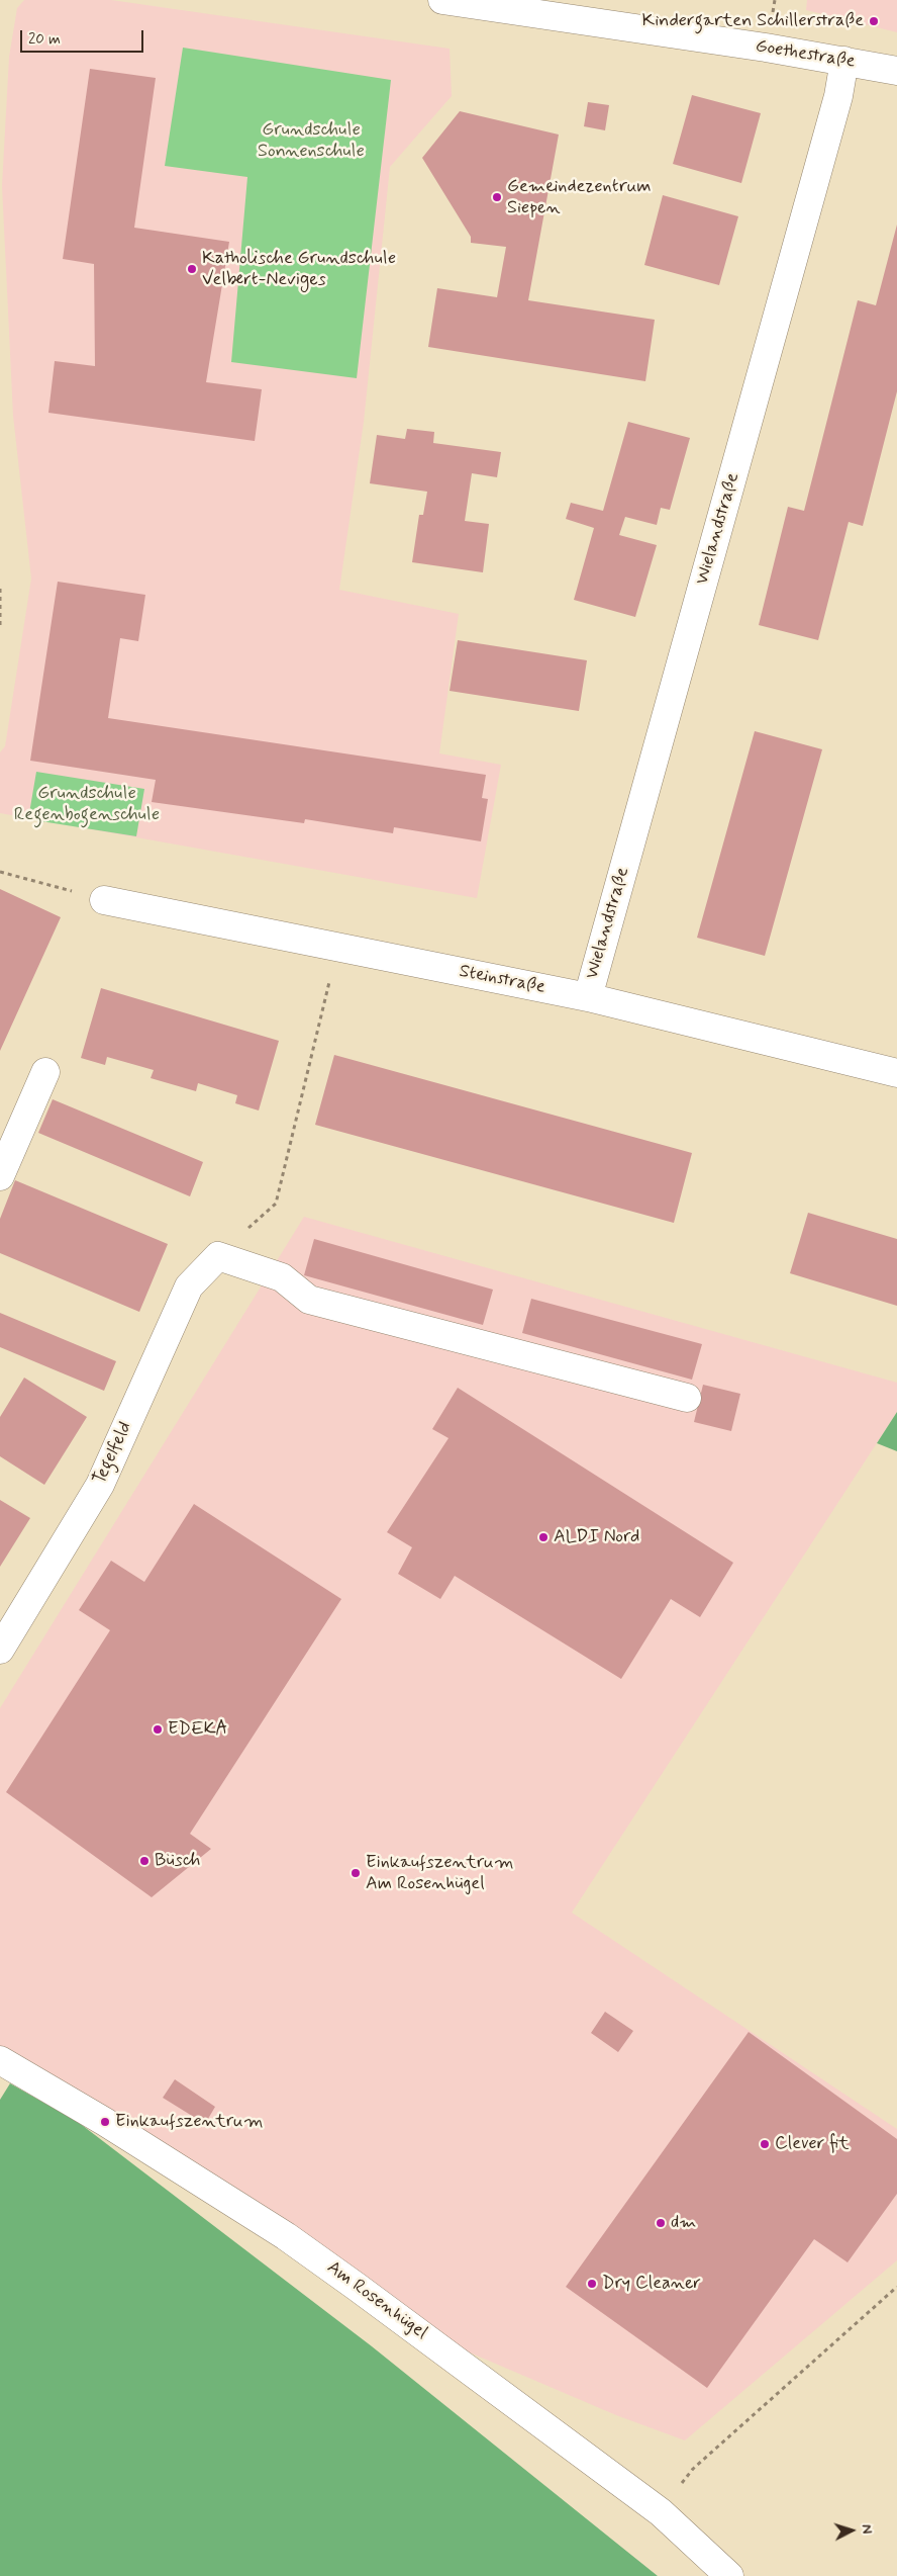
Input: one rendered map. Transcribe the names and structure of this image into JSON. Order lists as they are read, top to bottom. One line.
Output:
{"streets":{"street":["Goethestraße","Wielandstraße","Steinstraße","Tegelfeld","Am Rosenhügel"]},"crossings":[["Goethestraße","Wielandstraße"],["Wielandstraße","Steinstraße"]],"parks":["Grundschule Sonnenschule","Grundschule Regenbogenschule"],"places":["Kindergarten Schillerstraße","Gemeindezentrum Siepen","Katholische Grundschule Velbert-Neviges","ALDI Nord","EDEKA","Büsch","Einkaufszentrum Am Rosenhügel","Einkaufszentrum","Clever fit","dm","Dry Cleaner"],"scale_bar":"20 m","north":"right"}
